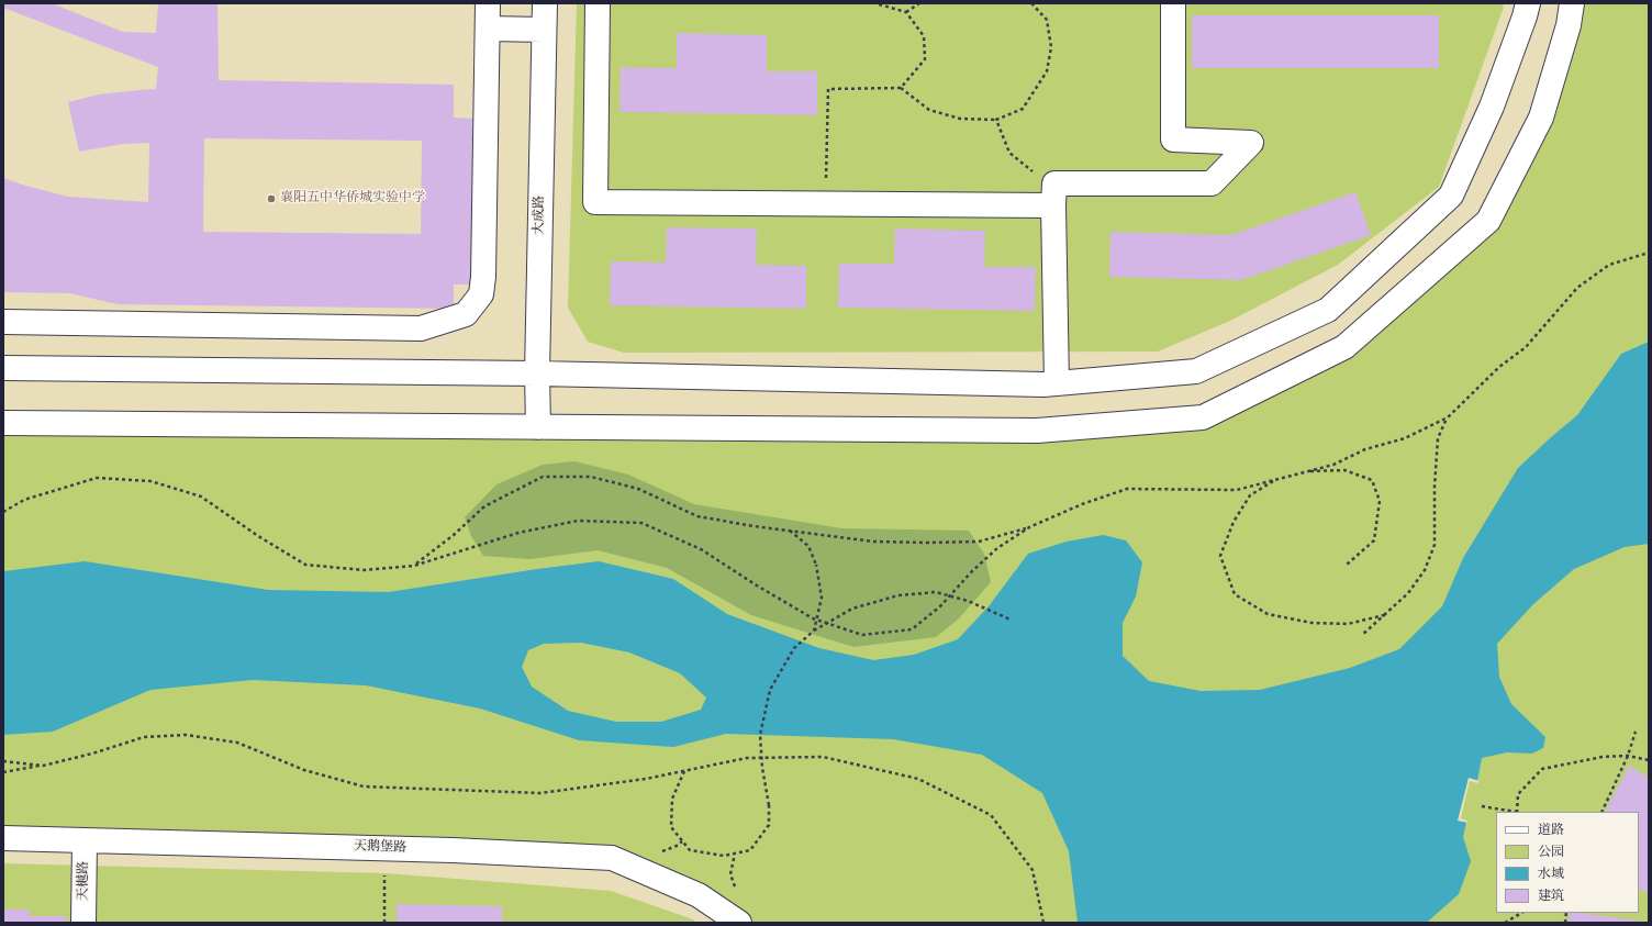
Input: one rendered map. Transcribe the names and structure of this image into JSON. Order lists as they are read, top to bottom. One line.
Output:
{"streets":{"street":["大成路","天鹅堡路","天樾路"]},"crossings":[["天鹅堡路","天樾路"]],"places":["襄阳五中华侨城实验中学"],"legend":["道路","公园","水域","建筑"]}
